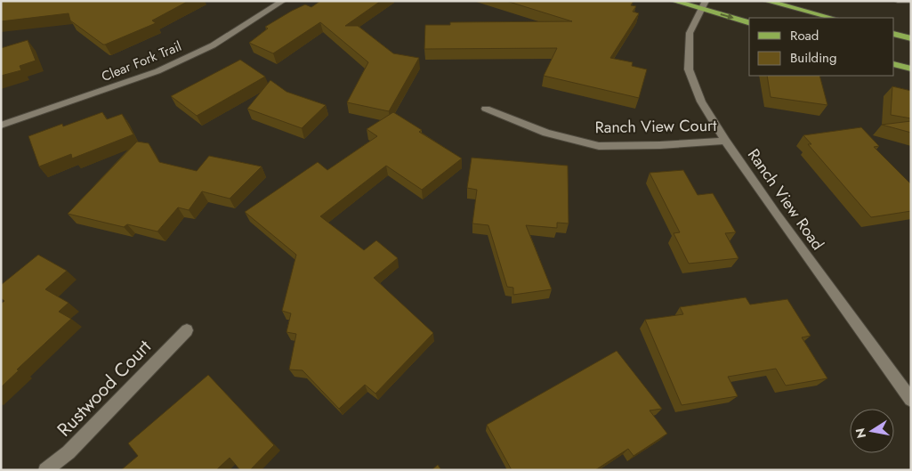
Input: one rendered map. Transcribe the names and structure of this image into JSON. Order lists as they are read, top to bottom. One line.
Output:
{"streets":{"street":["Clear Fork Trail","Ranch View Court","Ranch View Road","Rustwood Court"]},"crossings":[["Ranch View Court","Ranch View Road"]],"legend":["Road","Building"],"north":"left"}
